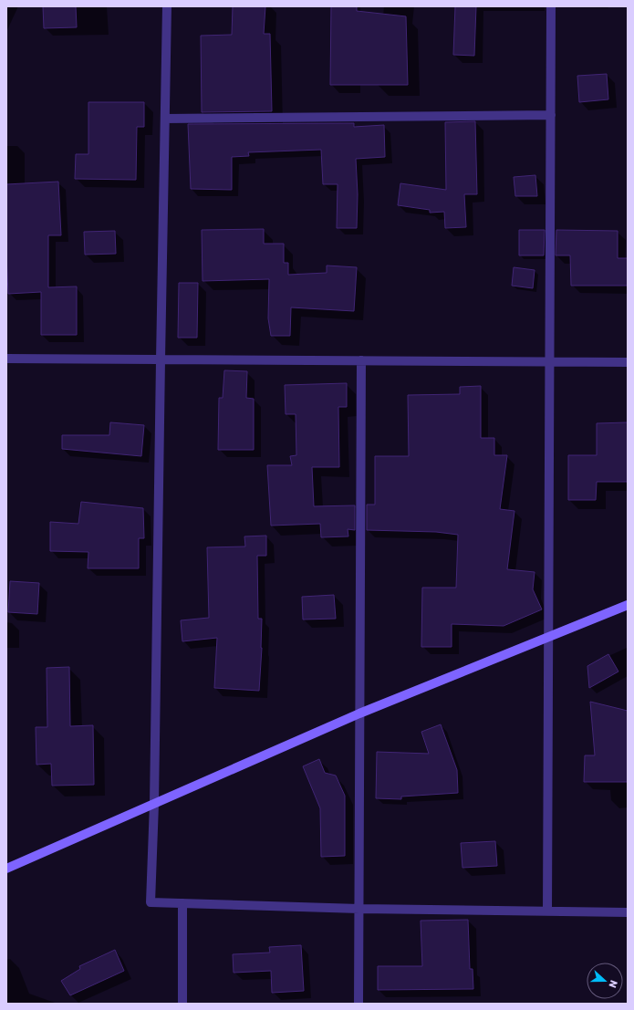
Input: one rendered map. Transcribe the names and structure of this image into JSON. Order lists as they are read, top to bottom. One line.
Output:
{"north":"right"}
